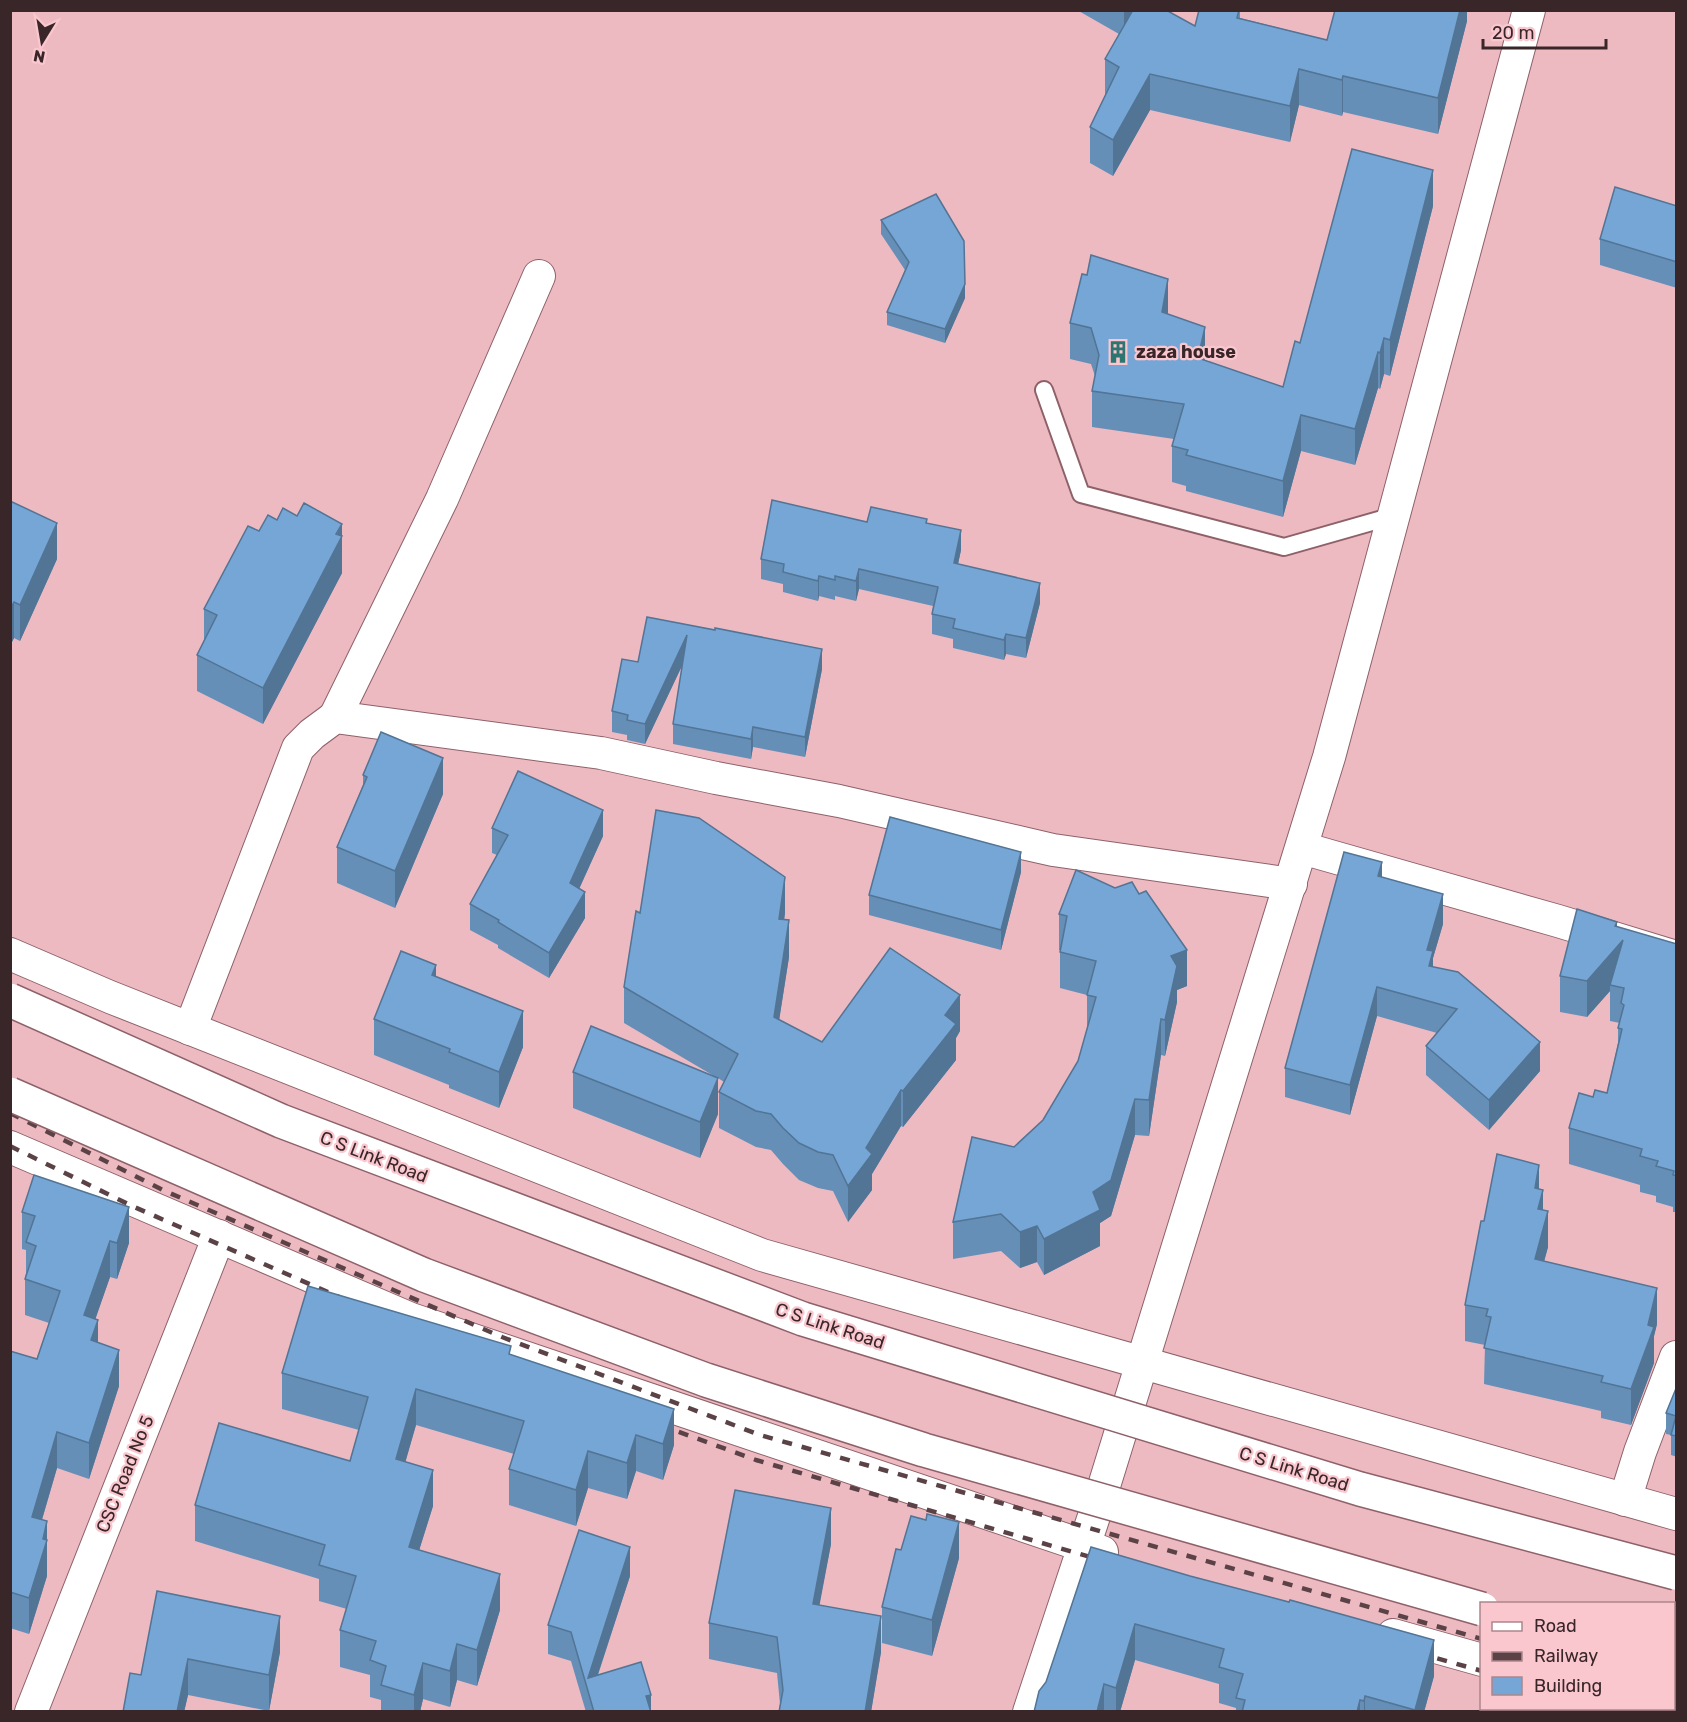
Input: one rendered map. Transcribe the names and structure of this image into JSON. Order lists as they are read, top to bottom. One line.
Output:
{"streets":{"main road":["C S Link Road"],"street":["CSC Road No 5"]},"places":{"building":["zaza house"]},"legend":["Road","Railway","Building"],"scale_bar":"20 m","north":"bottom"}
